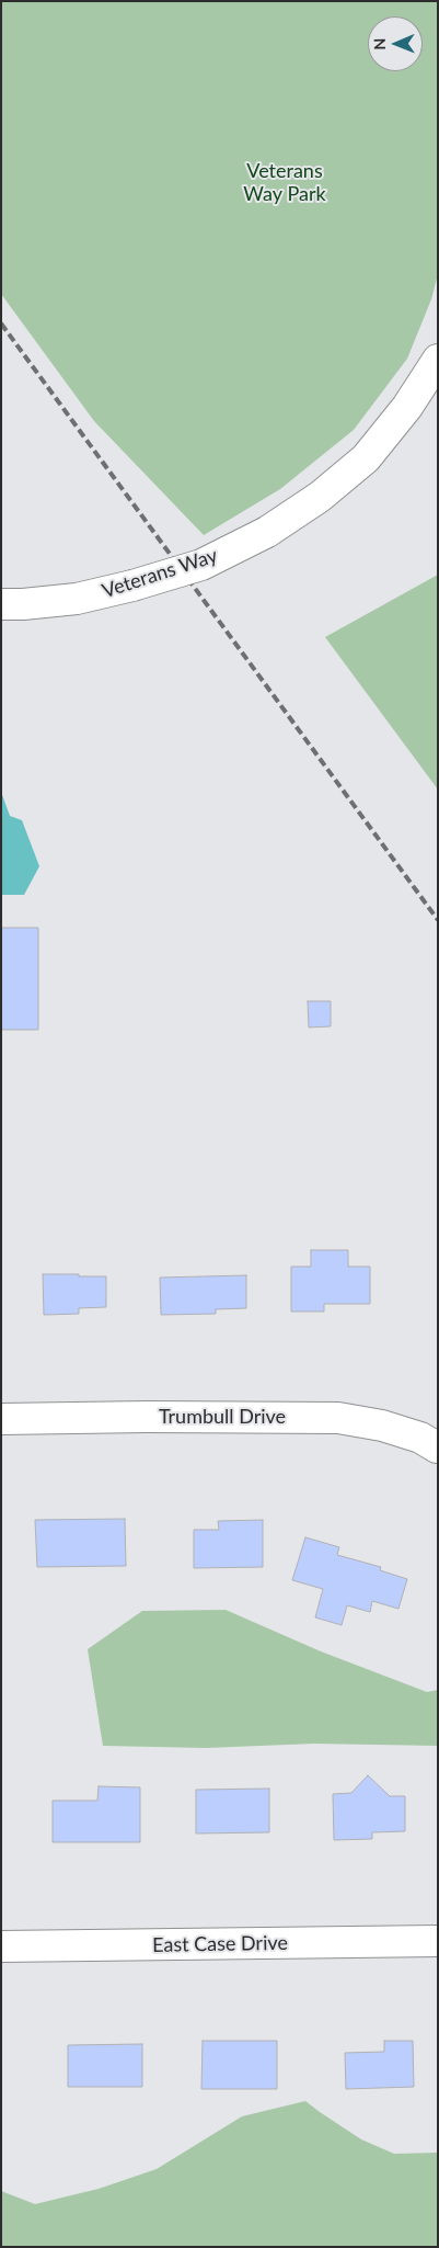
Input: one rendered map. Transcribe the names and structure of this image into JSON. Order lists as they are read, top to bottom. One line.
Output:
{"streets":{"street":["Veterans Way","Trumbull Drive","East Case Drive"]},"parks":["Veterans Way Park"],"north":"left"}
